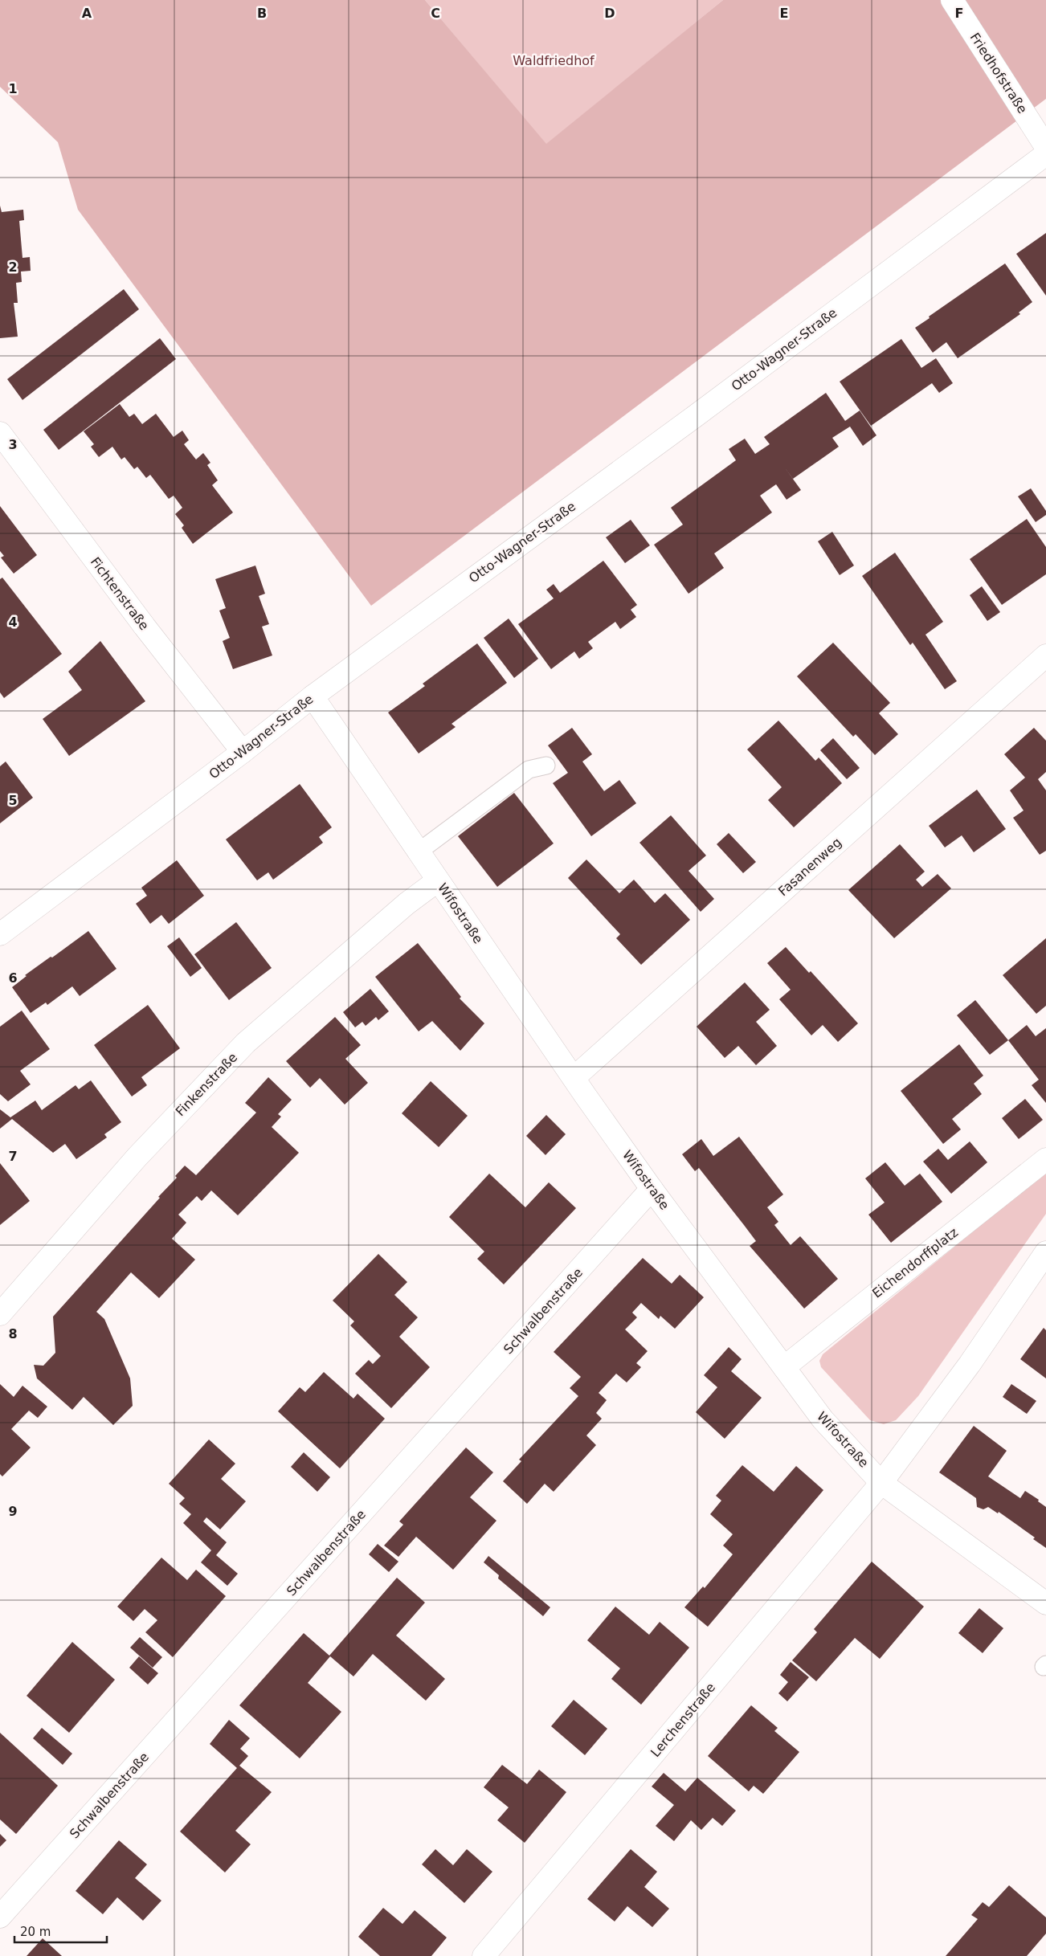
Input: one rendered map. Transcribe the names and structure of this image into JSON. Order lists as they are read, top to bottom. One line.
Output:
{"streets":{"street":["Friedhofstraße","Otto-Wagner-Straße","Fichtenstraße","Fasanenweg","Wifostraße","Finkenstraße","Eichendorffplatz","Schwalbenstraße","Lerchenstraße"]},"crossings":[["Otto-Wagner-Straße","Fichtenstraße"],["Otto-Wagner-Straße","Wifostraße"],["Fasanenweg","Wifostraße"],["Wifostraße","Finkenstraße"],["Wifostraße","Eichendorffplatz"],["Wifostraße","Schwalbenstraße"],["Wifostraße","Lerchenstraße"]],"parks":["Waldfriedhof"],"scale_bar":"20 m","grid":{"columns":["A","B","C","D","E","F"],"rows":["1","2","3","4","5","6","7","8","9"]}}
